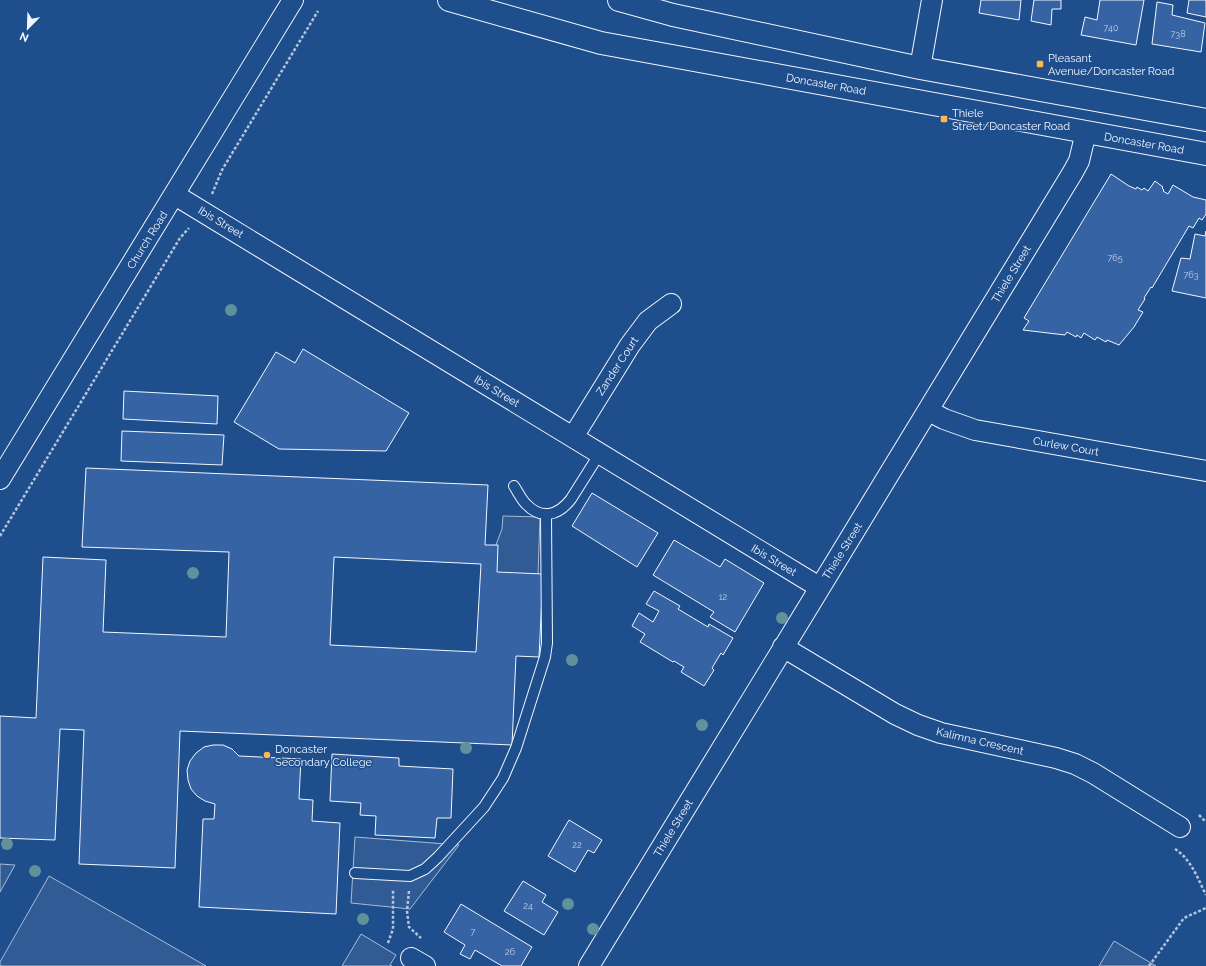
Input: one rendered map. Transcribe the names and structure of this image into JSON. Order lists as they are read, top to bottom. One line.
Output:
{"streets":{"main road":["Doncaster Road"],"street":["Ibis Street","Church Road","Thiele Street","Zander Court","Curlew Court","Kalimna Crescent"]},"crossings":[["Doncaster Road","Thiele Street"],["Ibis Street","Church Road"],["Ibis Street","Thiele Street"],["Ibis Street","Zander Court"],["Thiele Street","Curlew Court"],["Thiele Street","Kalimna Crescent"]],"places":{"transit":["Pleasant Avenue/Doncaster Road","Thiele Street/Doncaster Road"],"other":["Doncaster Secondary College"]},"house_numbers":["740","738","765","763","12","22","24","7","26"],"north":"bottom left"}
